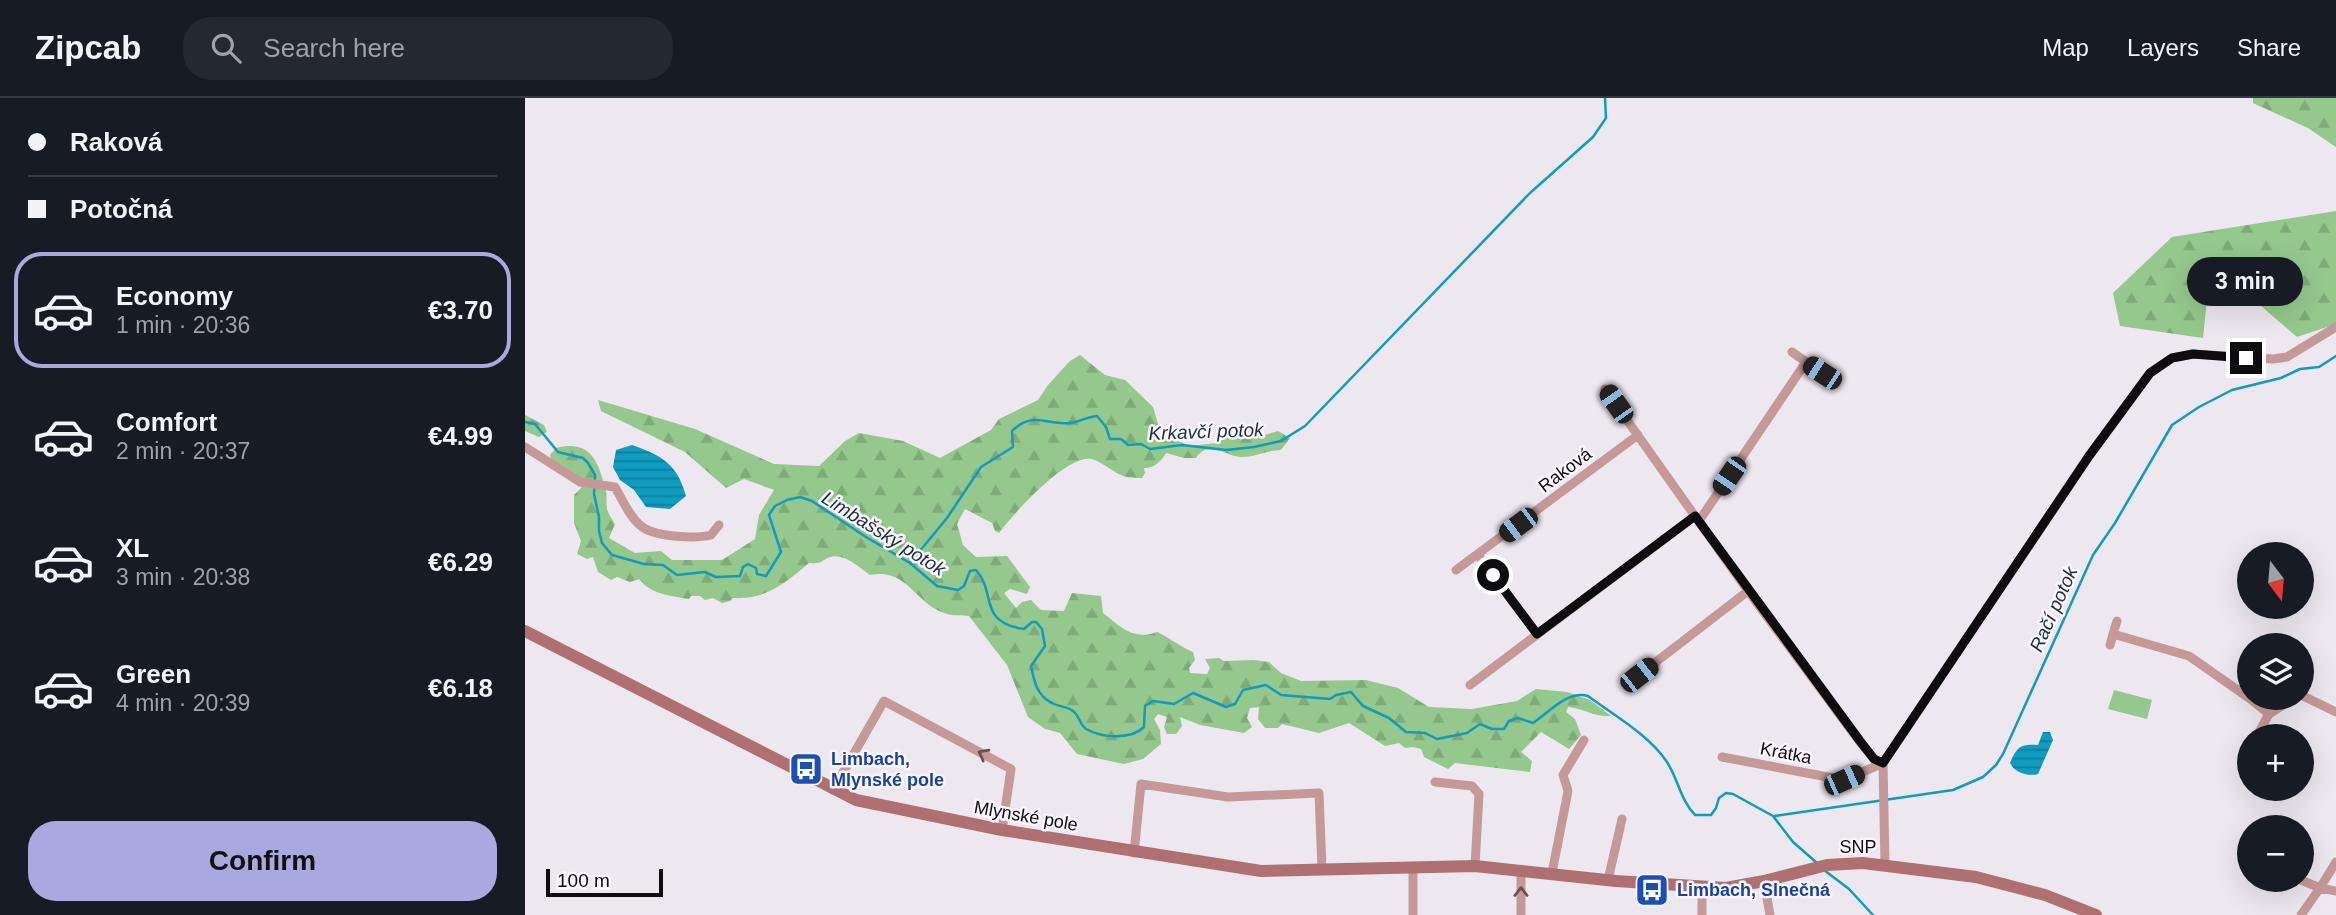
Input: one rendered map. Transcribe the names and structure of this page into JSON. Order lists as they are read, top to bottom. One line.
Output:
{"streets":{"street":["Raková","Krátka","Mlynské pole","SNP"]},"crossings":[["Mlynské pole","SNP"]],"water":["Krkavčí potok","Limbašský potok","Račí potok"],"places":{"bus stop":["Limbach, Mlynské pole","Limbach, Slnečná"]},"scale_bar":"100 m","north":"bottom","page":{"header":"Zipcab","search":"Search here","nav":["Map","Layers","Share"],"banner":["Raková","Potočná"],"list":[{"name":"Economy","note":"1 min · 20:36","value":"€3.70"},{"name":"Comfort","note":"2 min · 20:37","value":"€4.99"},{"name":"XL","note":"3 min · 20:38","value":"€6.29"},{"name":"Green","note":"4 min · 20:39","value":"€6.18"}],"bubble":"3 min","map_buttons":["+","−"],"buttons":"Confirm","scale":"100 m"}}
